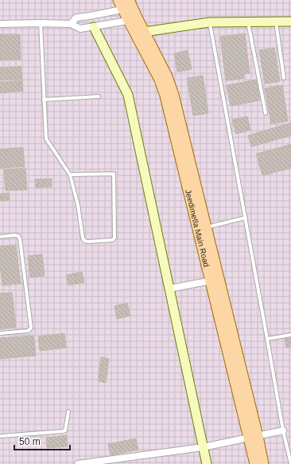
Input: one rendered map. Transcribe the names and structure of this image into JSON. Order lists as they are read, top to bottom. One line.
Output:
{"streets":{"main road":["Jeedimetla Main Road"]},"scale_bar":"50 m"}
